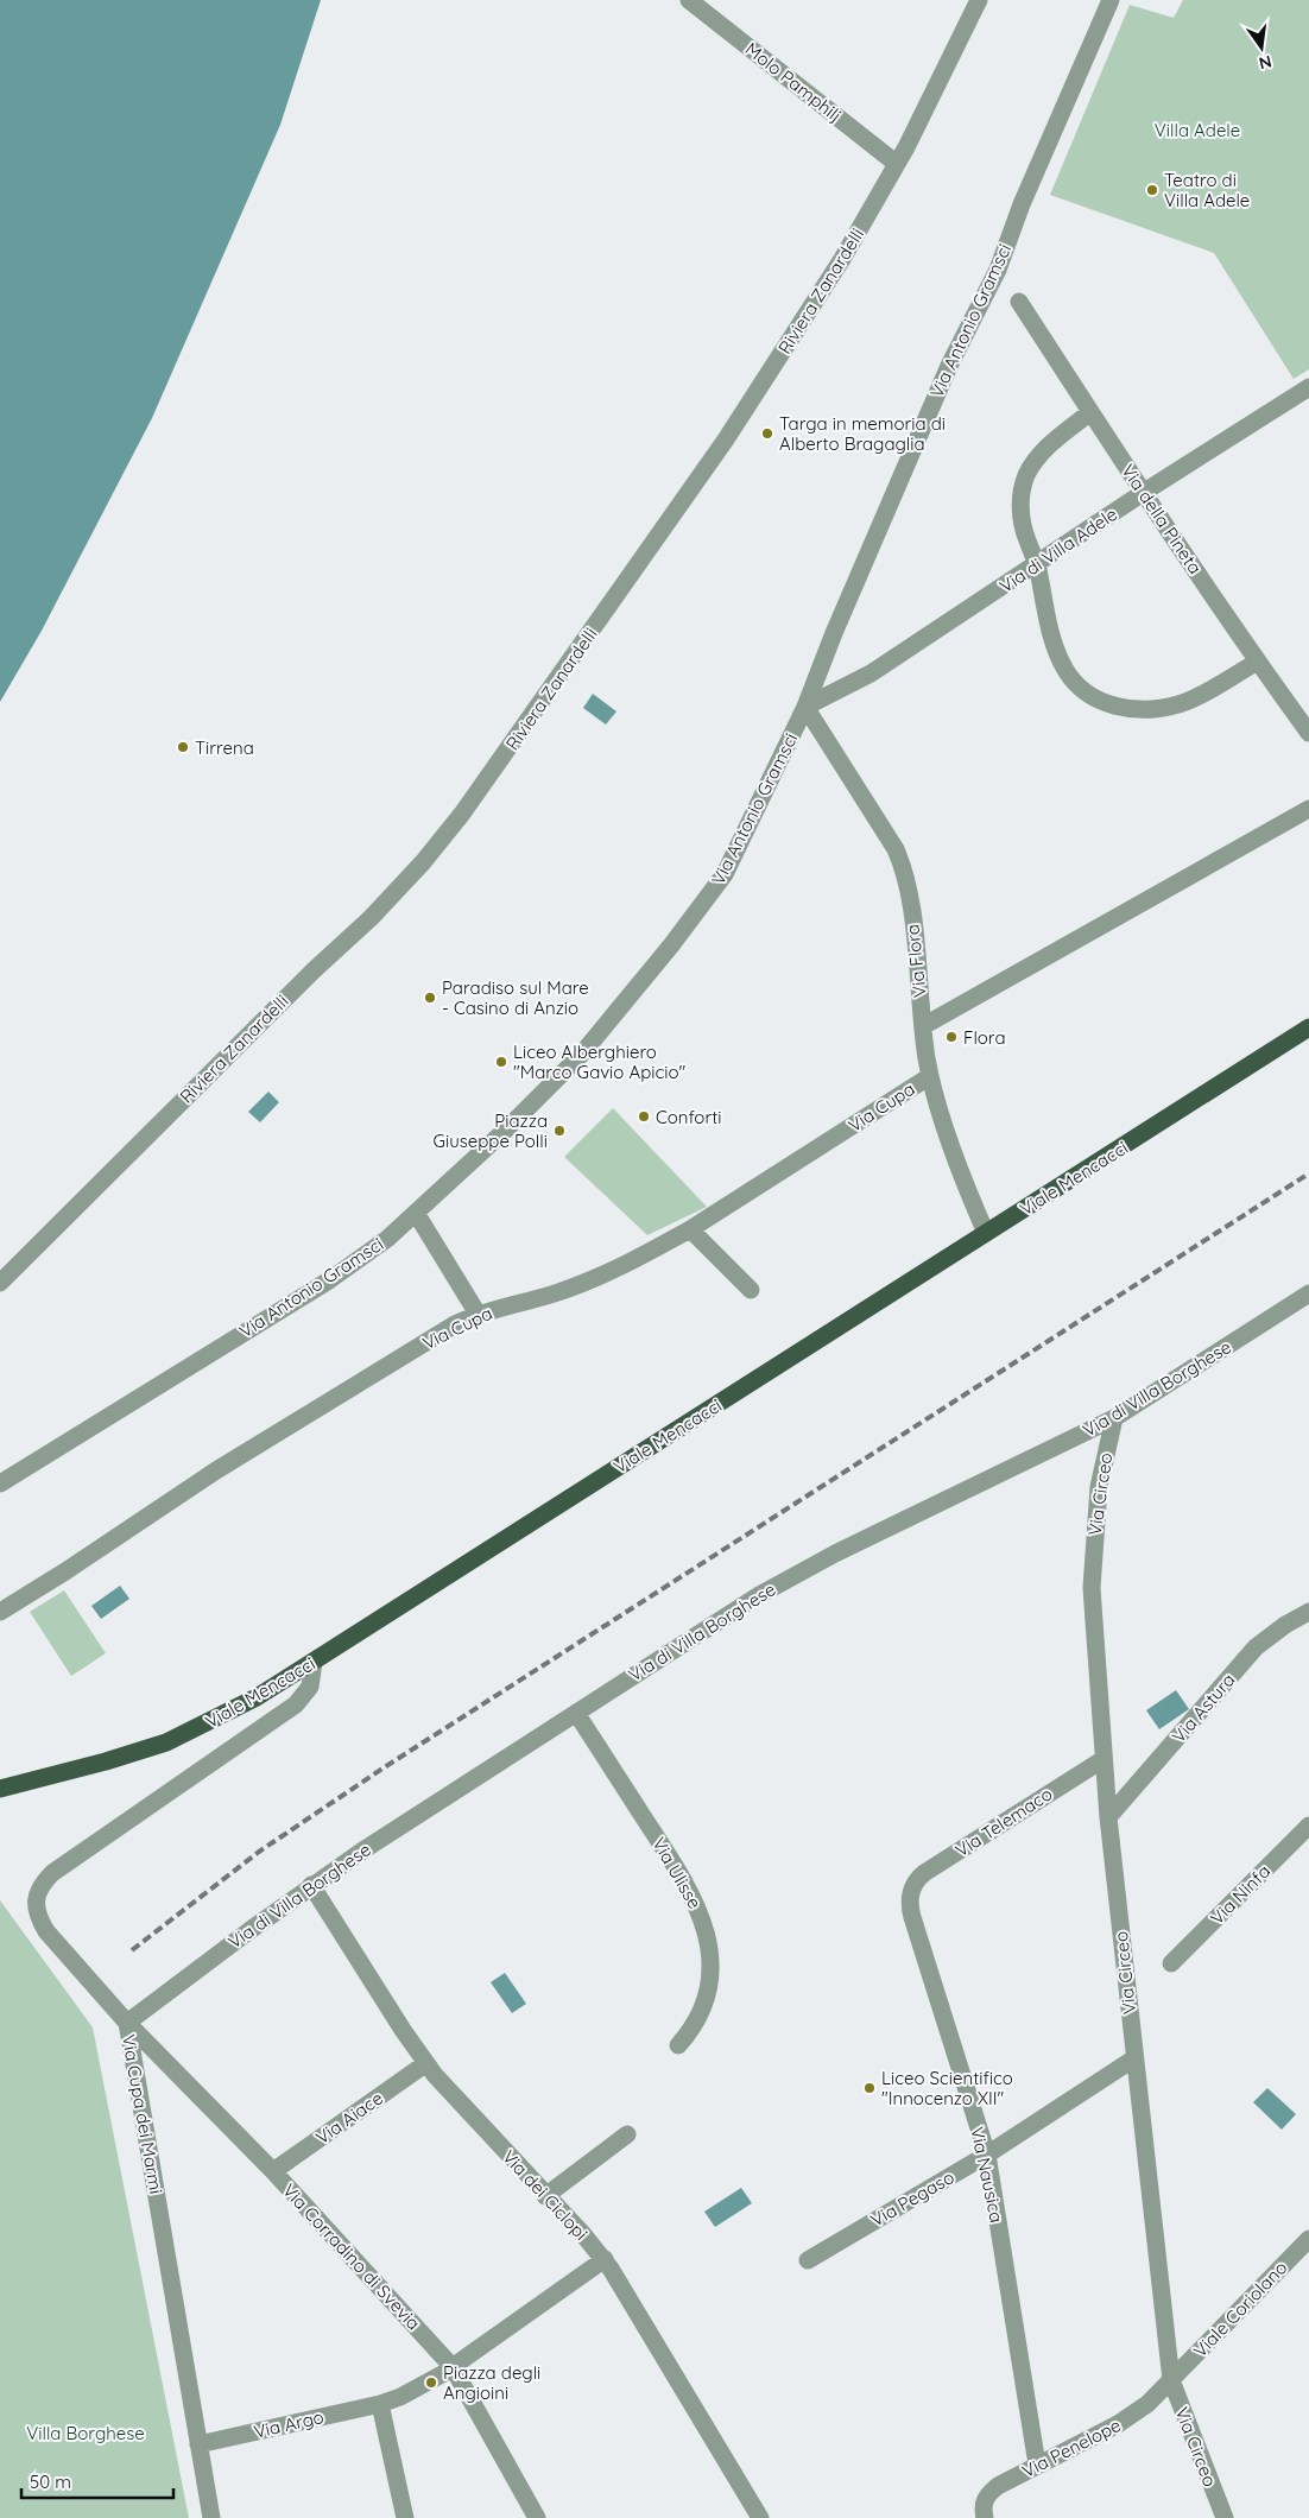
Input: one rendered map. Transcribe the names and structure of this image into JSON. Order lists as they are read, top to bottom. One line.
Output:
{"streets":{"main road":["Viale Mencacci"],"street":["Molo Pamphilj","Riviera Zanardelli","Via Antonio Gramsci","Via della Pineta","Via di Villa Adele","Via Flora","Via Cupa","Via di Villa Borghese","Via Circeo","Via Astura","Via Telemaco","Via Ulisse","Via Ninfa","Via Cupa dei Marmi","Via Aiace","Via Nausica","Via dei Ciclopi","Via Pegaso","Via Corradino di Svevia","Viale Coriolano","Via Argo","Via Penelope"]},"crossings":[["Molo Pamphilj","Riviera Zanardelli"],["Via Antonio Gramsci","Via di Villa Adele"],["Via Antonio Gramsci","Via Flora"],["Via della Pineta","Via di Villa Adele"],["Via di Villa Adele","Via Flora"],["Via Flora","Via Cupa"],["Via Flora","Viale Mencacci"],["Viale Mencacci","Via Cupa dei Marmi"],["Via di Villa Borghese","Via Circeo"],["Via di Villa Borghese","Via Ulisse"],["Via di Villa Borghese","Via Cupa dei Marmi"],["Via di Villa Borghese","Via dei Ciclopi"],["Via di Villa Borghese","Via Corradino di Svevia"],["Via Circeo","Via Astura"],["Via Circeo","Via Telemaco"],["Via Circeo","Via Pegaso"],["Via Circeo","Viale Coriolano"],["Via Circeo","Via Penelope"],["Via Telemaco","Via Nausica"],["Via Cupa dei Marmi","Via Corradino di Svevia"],["Via Cupa dei Marmi","Via Argo"],["Via Aiace","Via dei Ciclopi"],["Via Aiace","Via Corradino di Svevia"],["Via Nausica","Via Pegaso"],["Via Nausica","Via Penelope"],["Viale Coriolano","Via Penelope"]],"parks":["Villa Adele","Villa Borghese"],"places":["Teatro di Villa Adele","Targa in memoria di Alberto Bragaglia","Tirrena","Paradiso sul Mare - Casino di Anzio","Flora","Liceo Alberghiero \"Marco Gavio Apicio\"","Conforti","Piazza Giuseppe Polli","Liceo Scientifico \"Innocenzo XII\"","Piazza degli Angioini"],"scale_bar":"50 m","north":"bottom"}
